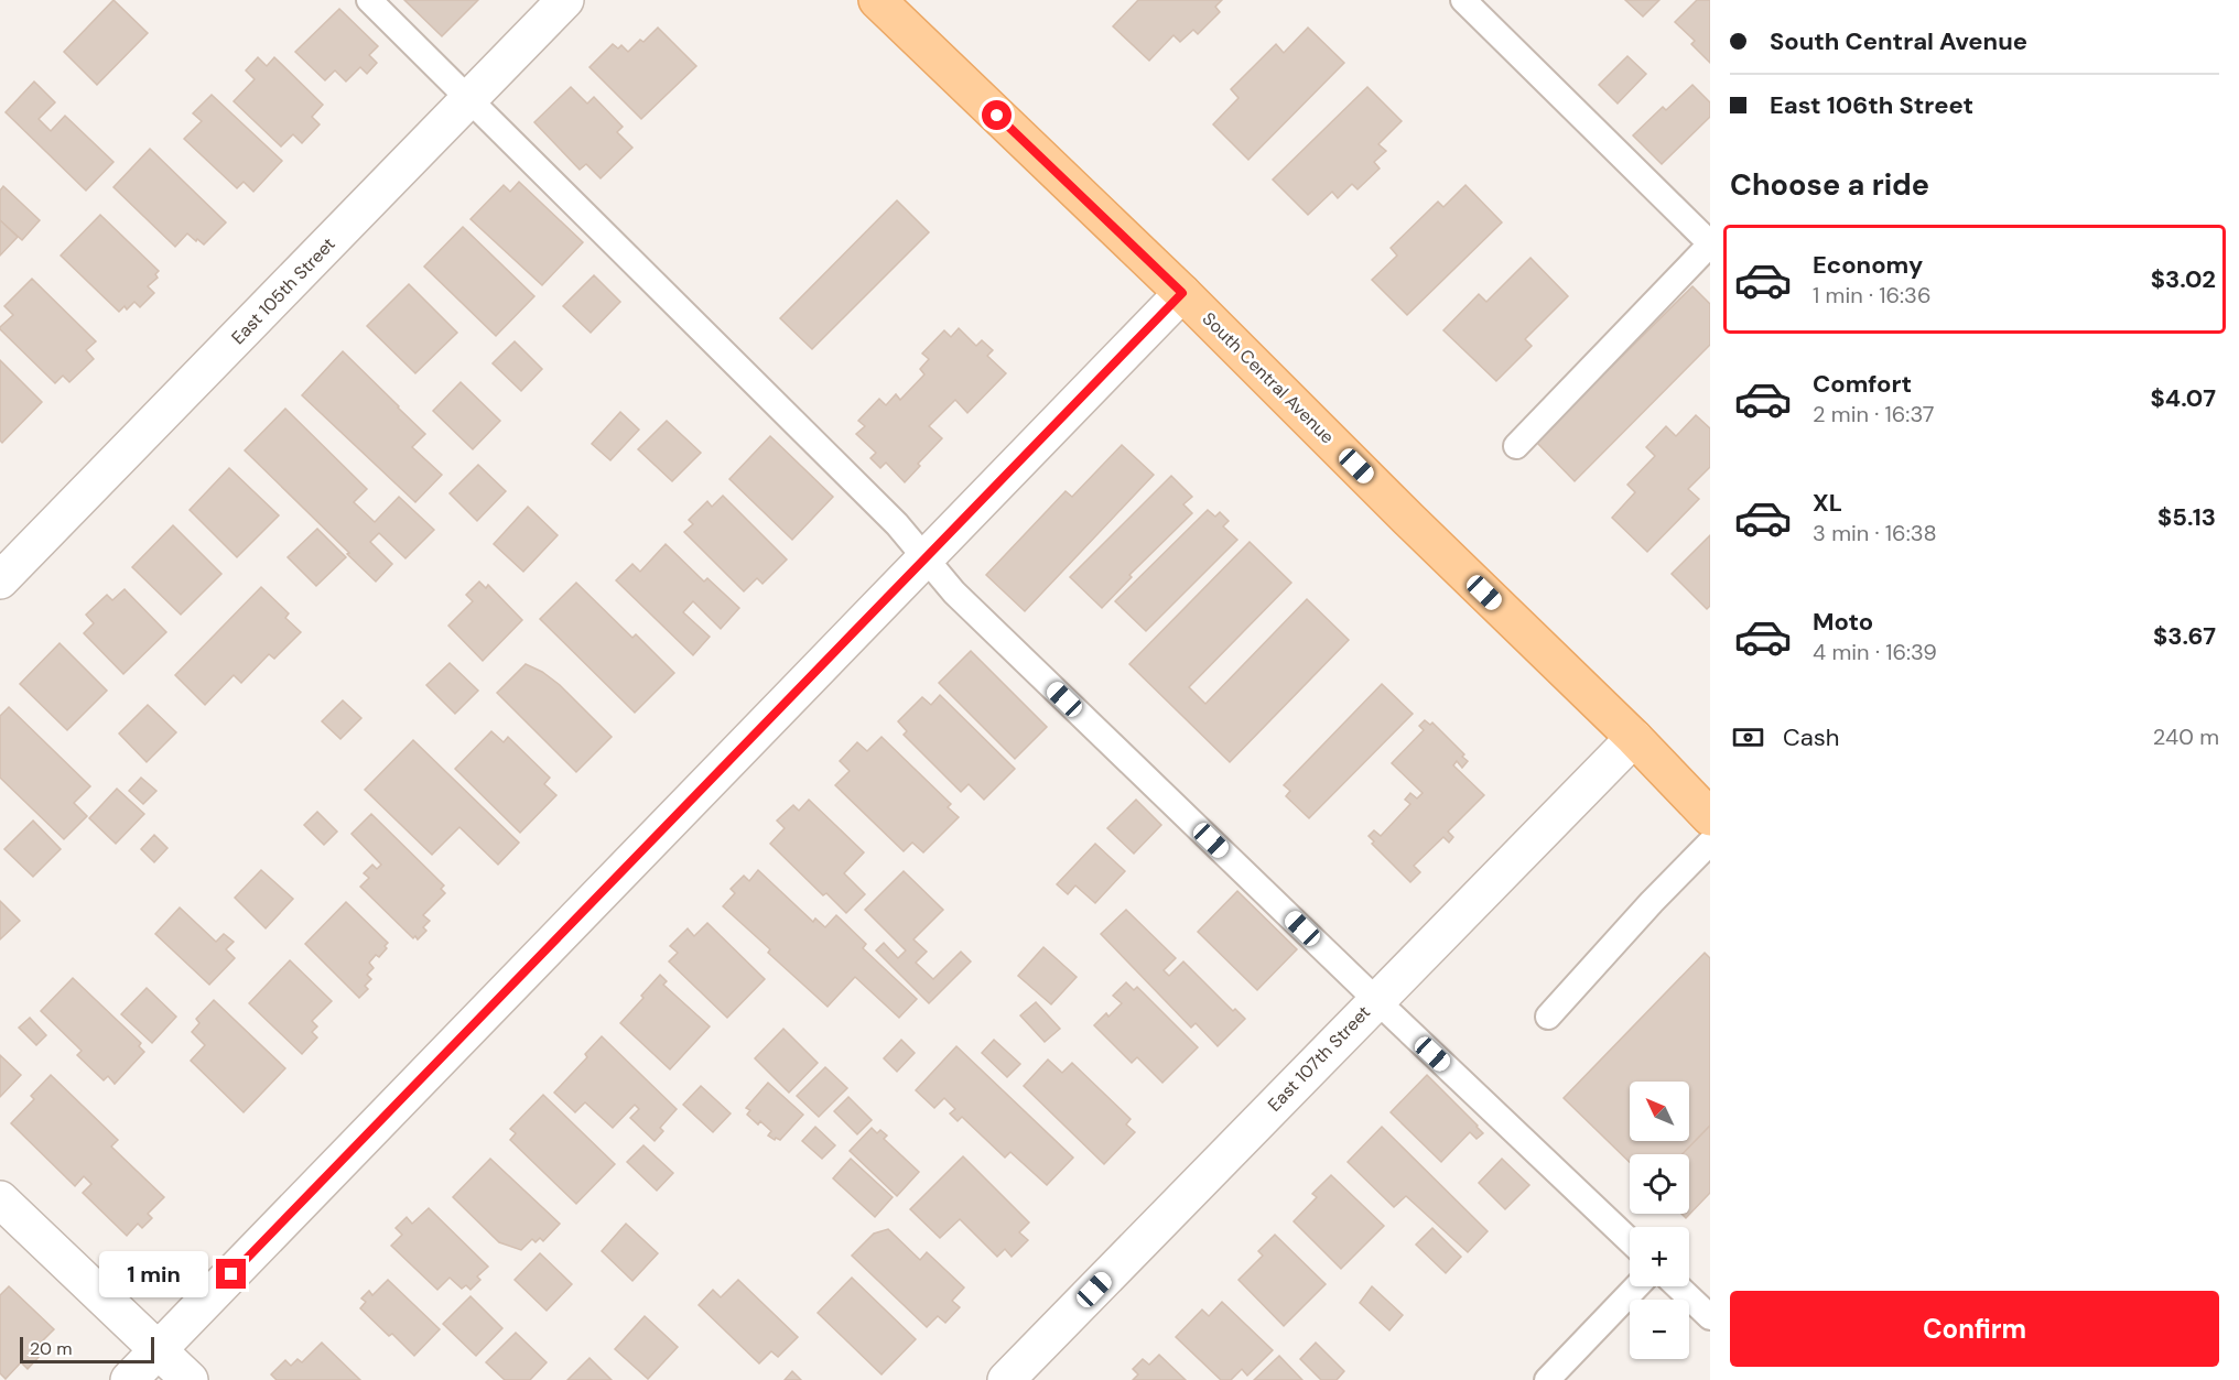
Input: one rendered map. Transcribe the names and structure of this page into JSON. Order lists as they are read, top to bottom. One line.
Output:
{"streets":{"main road":["South Central Avenue"],"street":["East 105th Street","East 107th Street"]},"crossings":[["South Central Avenue","East 107th Street"]],"scale_bar":"20 m","north":"top left","page":{"banner":["South Central Avenue","East 106th Street"],"heading":"Choose a ride","list":[{"name":"Economy","note":"1 min · 16:36","value":"$3.02"},{"name":"Comfort","note":"2 min · 16:37","value":"$4.07"},{"name":"XL","note":"3 min · 16:38","value":"$5.13"},{"name":"Moto","note":"4 min · 16:39","value":"$3.67"}],"pay":["Cash","240 m"],"map_buttons":["+","−"],"bubble":"1 min","buttons":"Confirm","scale":"20 m"}}
